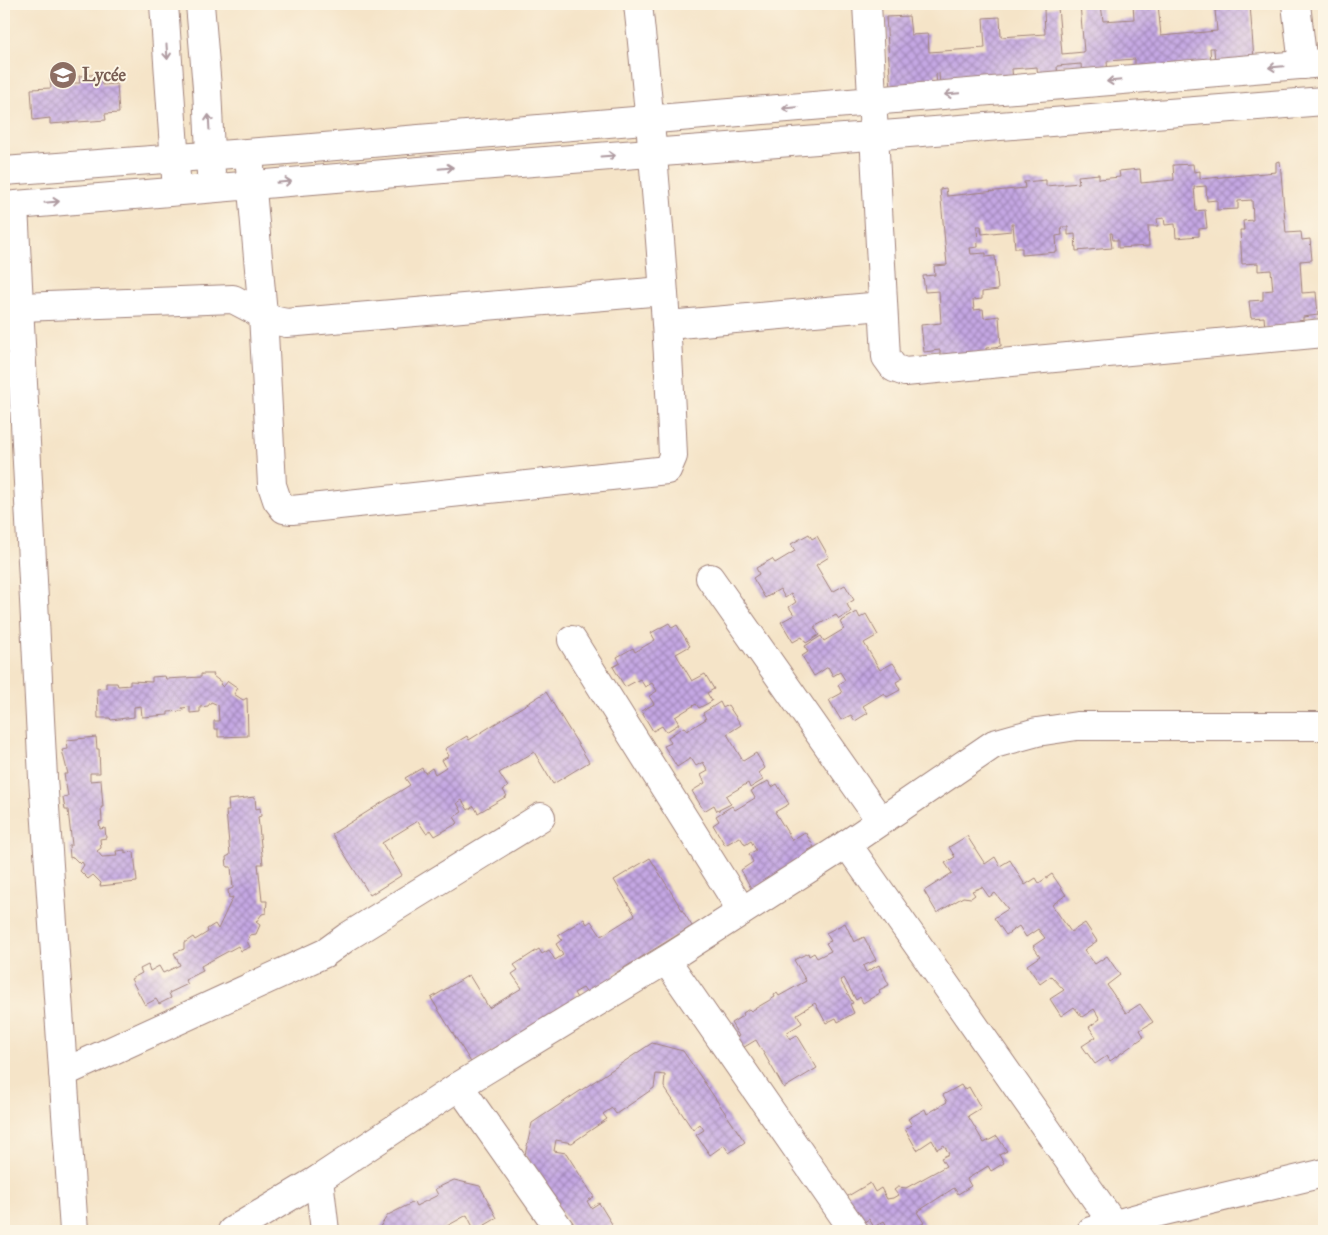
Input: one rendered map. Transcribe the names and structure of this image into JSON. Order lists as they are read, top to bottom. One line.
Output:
{"places":{"school or university":["Lycée"]}}
